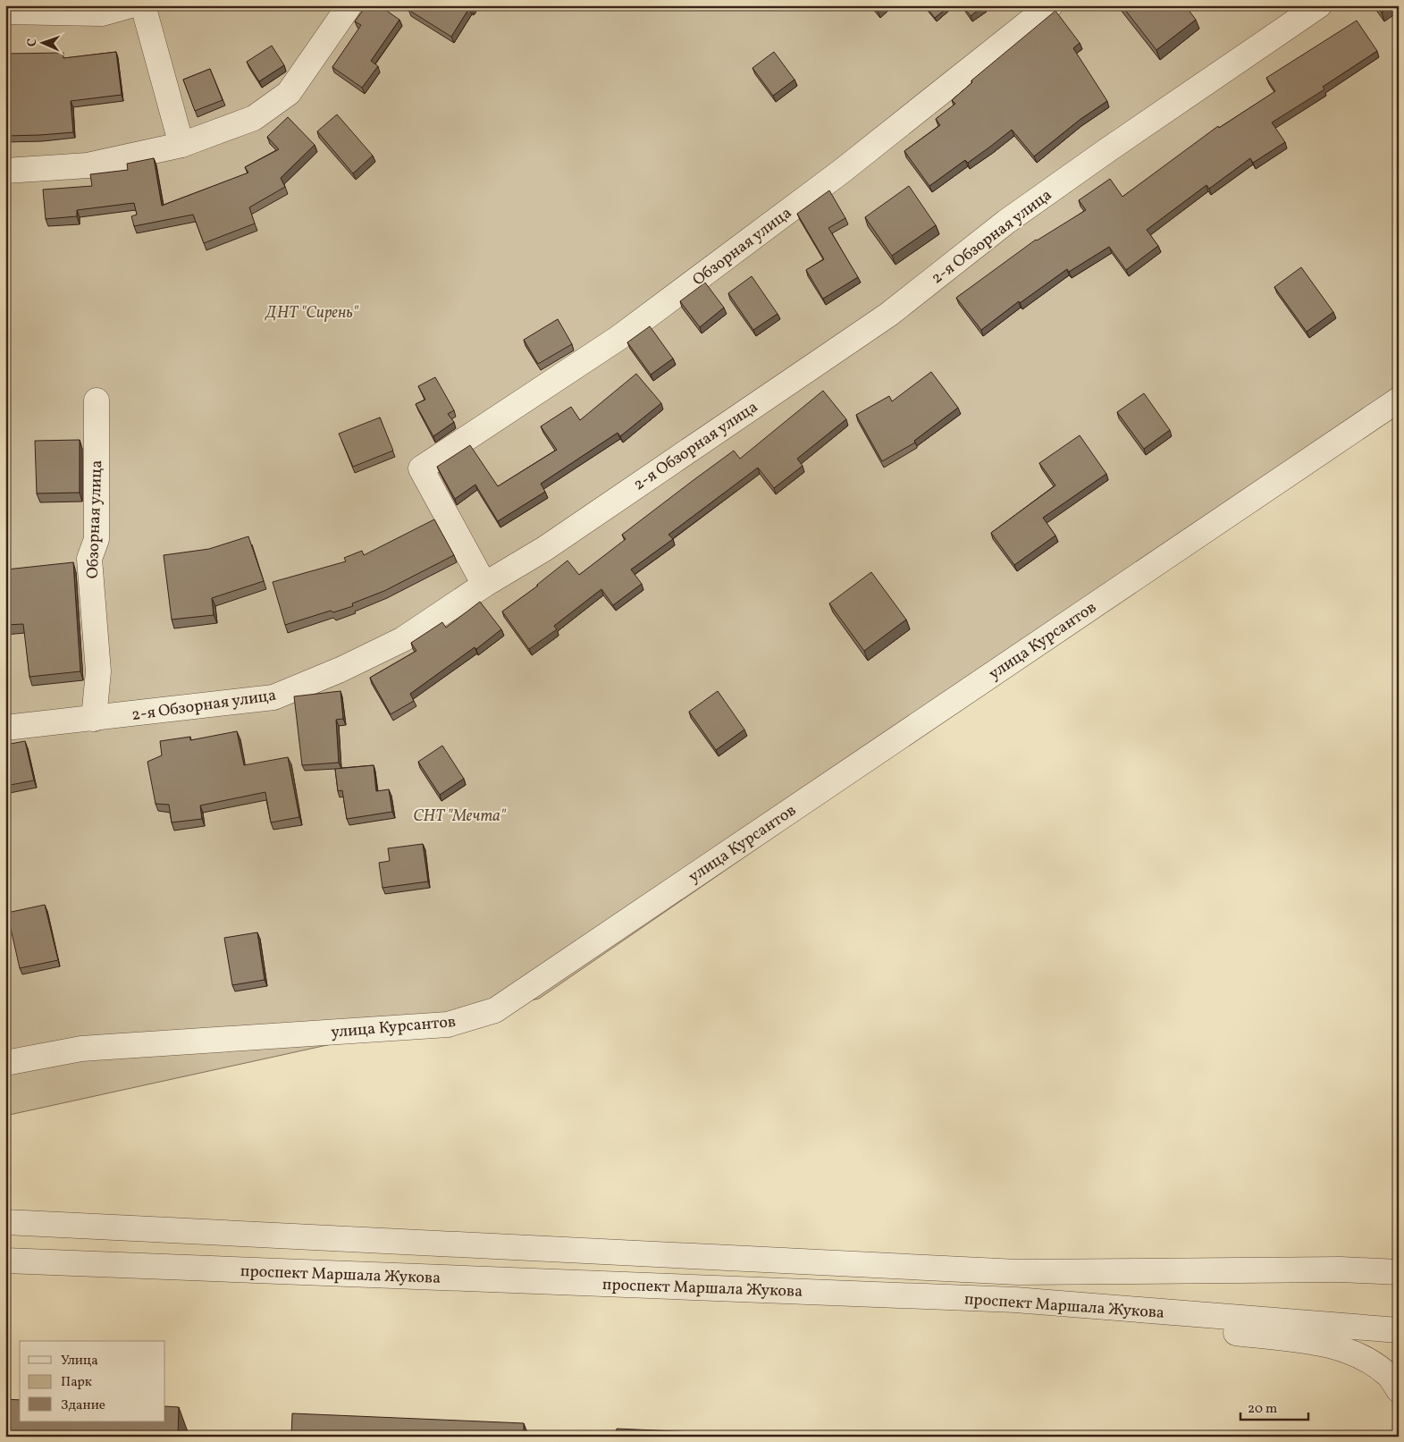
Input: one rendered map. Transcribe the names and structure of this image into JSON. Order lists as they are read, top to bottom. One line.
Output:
{"streets":{"street":["2-я Обзорная улица","Обзорная улица","улица Курсантов","проспект Маршала Жукова"]},"crossings":[["2-я Обзорная улица","Обзорная улица"]],"parks":["ДНТ \"Сирень\"","СНТ \"Мечта\""],"legend":["Улица","Парк","Здание"],"scale_bar":"20 m","north":"left"}
